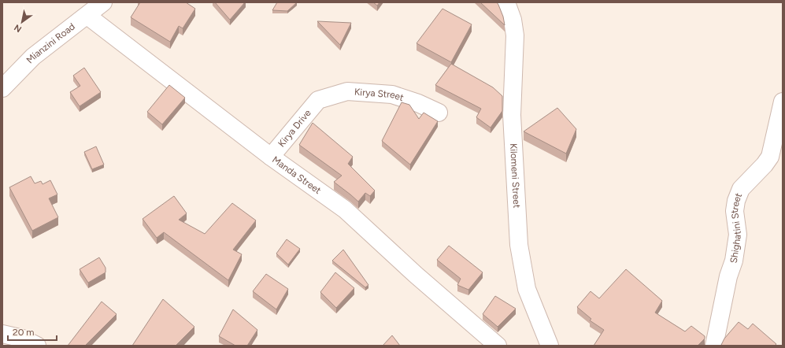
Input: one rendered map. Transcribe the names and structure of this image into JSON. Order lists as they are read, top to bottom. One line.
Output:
{"streets":{"street":["Mianzini Road","Kirya Street","Kirya Drive","Manda Street","Kilomeni Street","Shighatini Street"]},"crossings":[["Mianzini Road","Manda Street"],["Kirya Street","Kirya Drive"],["Kirya Drive","Manda Street"]],"scale_bar":"20 m","north":"bottom left"}
